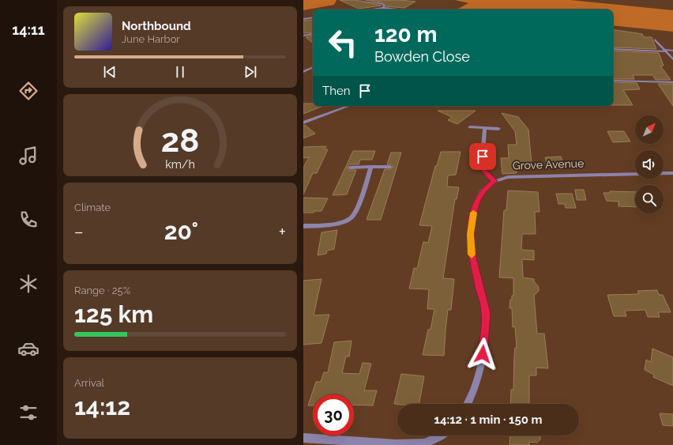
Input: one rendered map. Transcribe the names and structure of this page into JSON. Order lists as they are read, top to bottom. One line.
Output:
{"streets":{"street":["Grove Avenue"]},"north":"top right","page":{"tabs":"14:11","turn":["120 m","Bowden Close"],"song":["Northbound","June Harbor"],"then":"Then","tile":["Climate",["Range · 25%","125 km"],["Arrival","14:12"]],"heat":["−","20°","+"],"limit":"30","trip":"14:12 · 1 min · 150 m","gauge":["28","km/h"]}}
